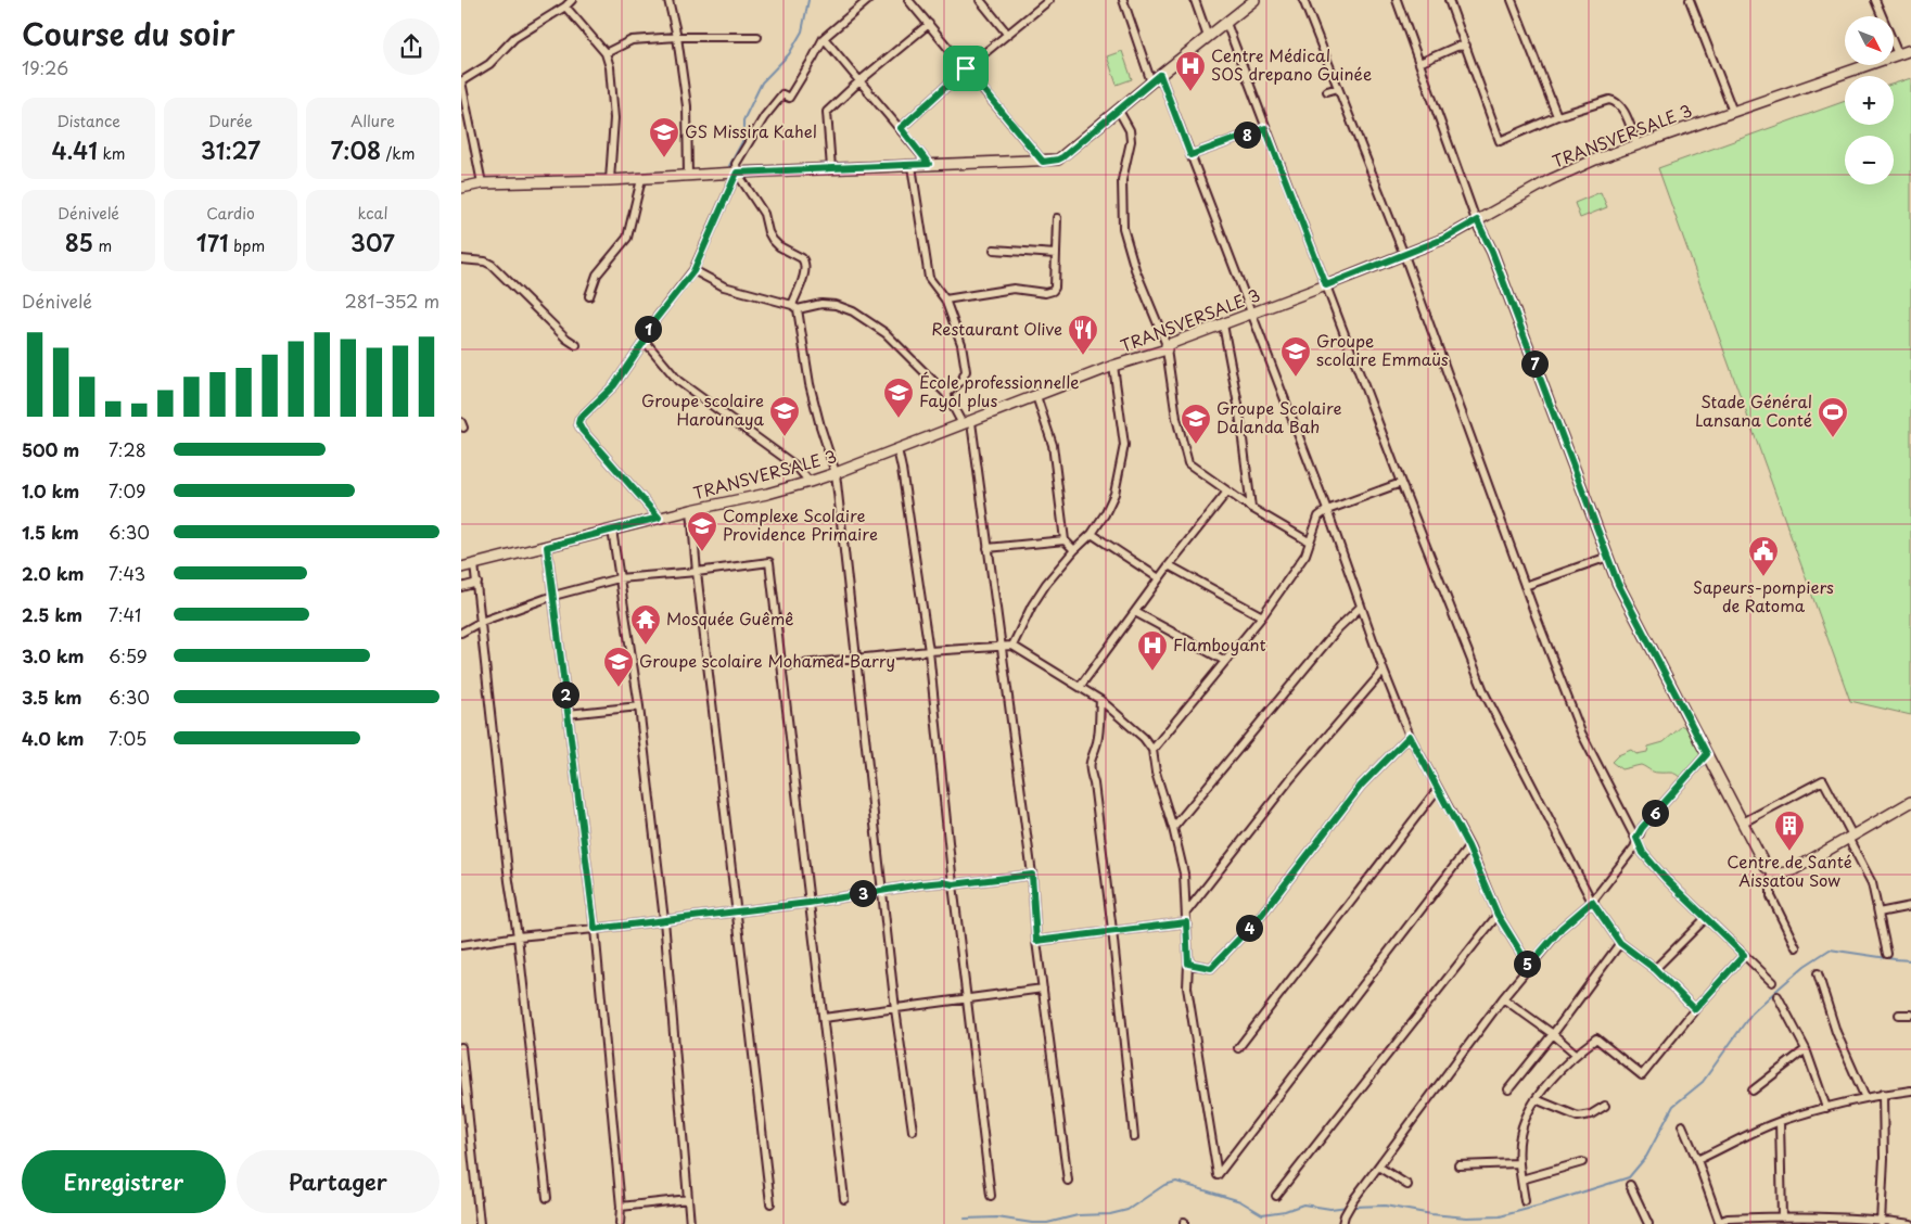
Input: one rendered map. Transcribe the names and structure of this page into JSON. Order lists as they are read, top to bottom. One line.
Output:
{"streets":{"street":["TRANSVERSALE 3"]},"places":{"hospital":["Centre Médical SOS drepano Guinée","Flamboyant"],"school or university":["GS Missira Kahel","Groupe scolaire Emmaüs","École professionnelle Fayol plus","Groupe scolaire Harounaya","Groupe Scolaire Dalanda Bah","Complexe Scolaire Providence Primaire","Groupe scolaire Mohamed Barry"],"restaurant":["Restaurant Olive"],"sports":["Stade Général Lansana Conté"],"public building":["Sapeurs-pompiers de Ratoma"],"temple":["Mosquée Guêmê"],"building":["Centre de Santé Aissatou Sow"]},"north":"bottom right","page":{"heading":["Course du soir","19:26"],"map_buttons":["+","−"],"stats":[["Distance","4.41 km"],["Durée","31:27"],["Allure","7:08 /km"],["Dénivelé","85 m"],["Cardio","171 bpm"],["kcal","307"]],"pins":["8","1","7","2","6","3","4","5"],"chart":["Dénivelé","281–352 m"],"list":[{"name":"500 m","note":"7:28"},{"name":"1.0 km","note":"7:09"},{"name":"1.5 km","note":"6:30"},{"name":"2.0 km","note":"7:43"},{"name":"2.5 km","note":"7:41"},{"name":"3.0 km","note":"6:59"},{"name":"3.5 km","note":"6:30"},{"name":"4.0 km","note":"7:05"}],"buttons":["Enregistrer","Partager"]}}
